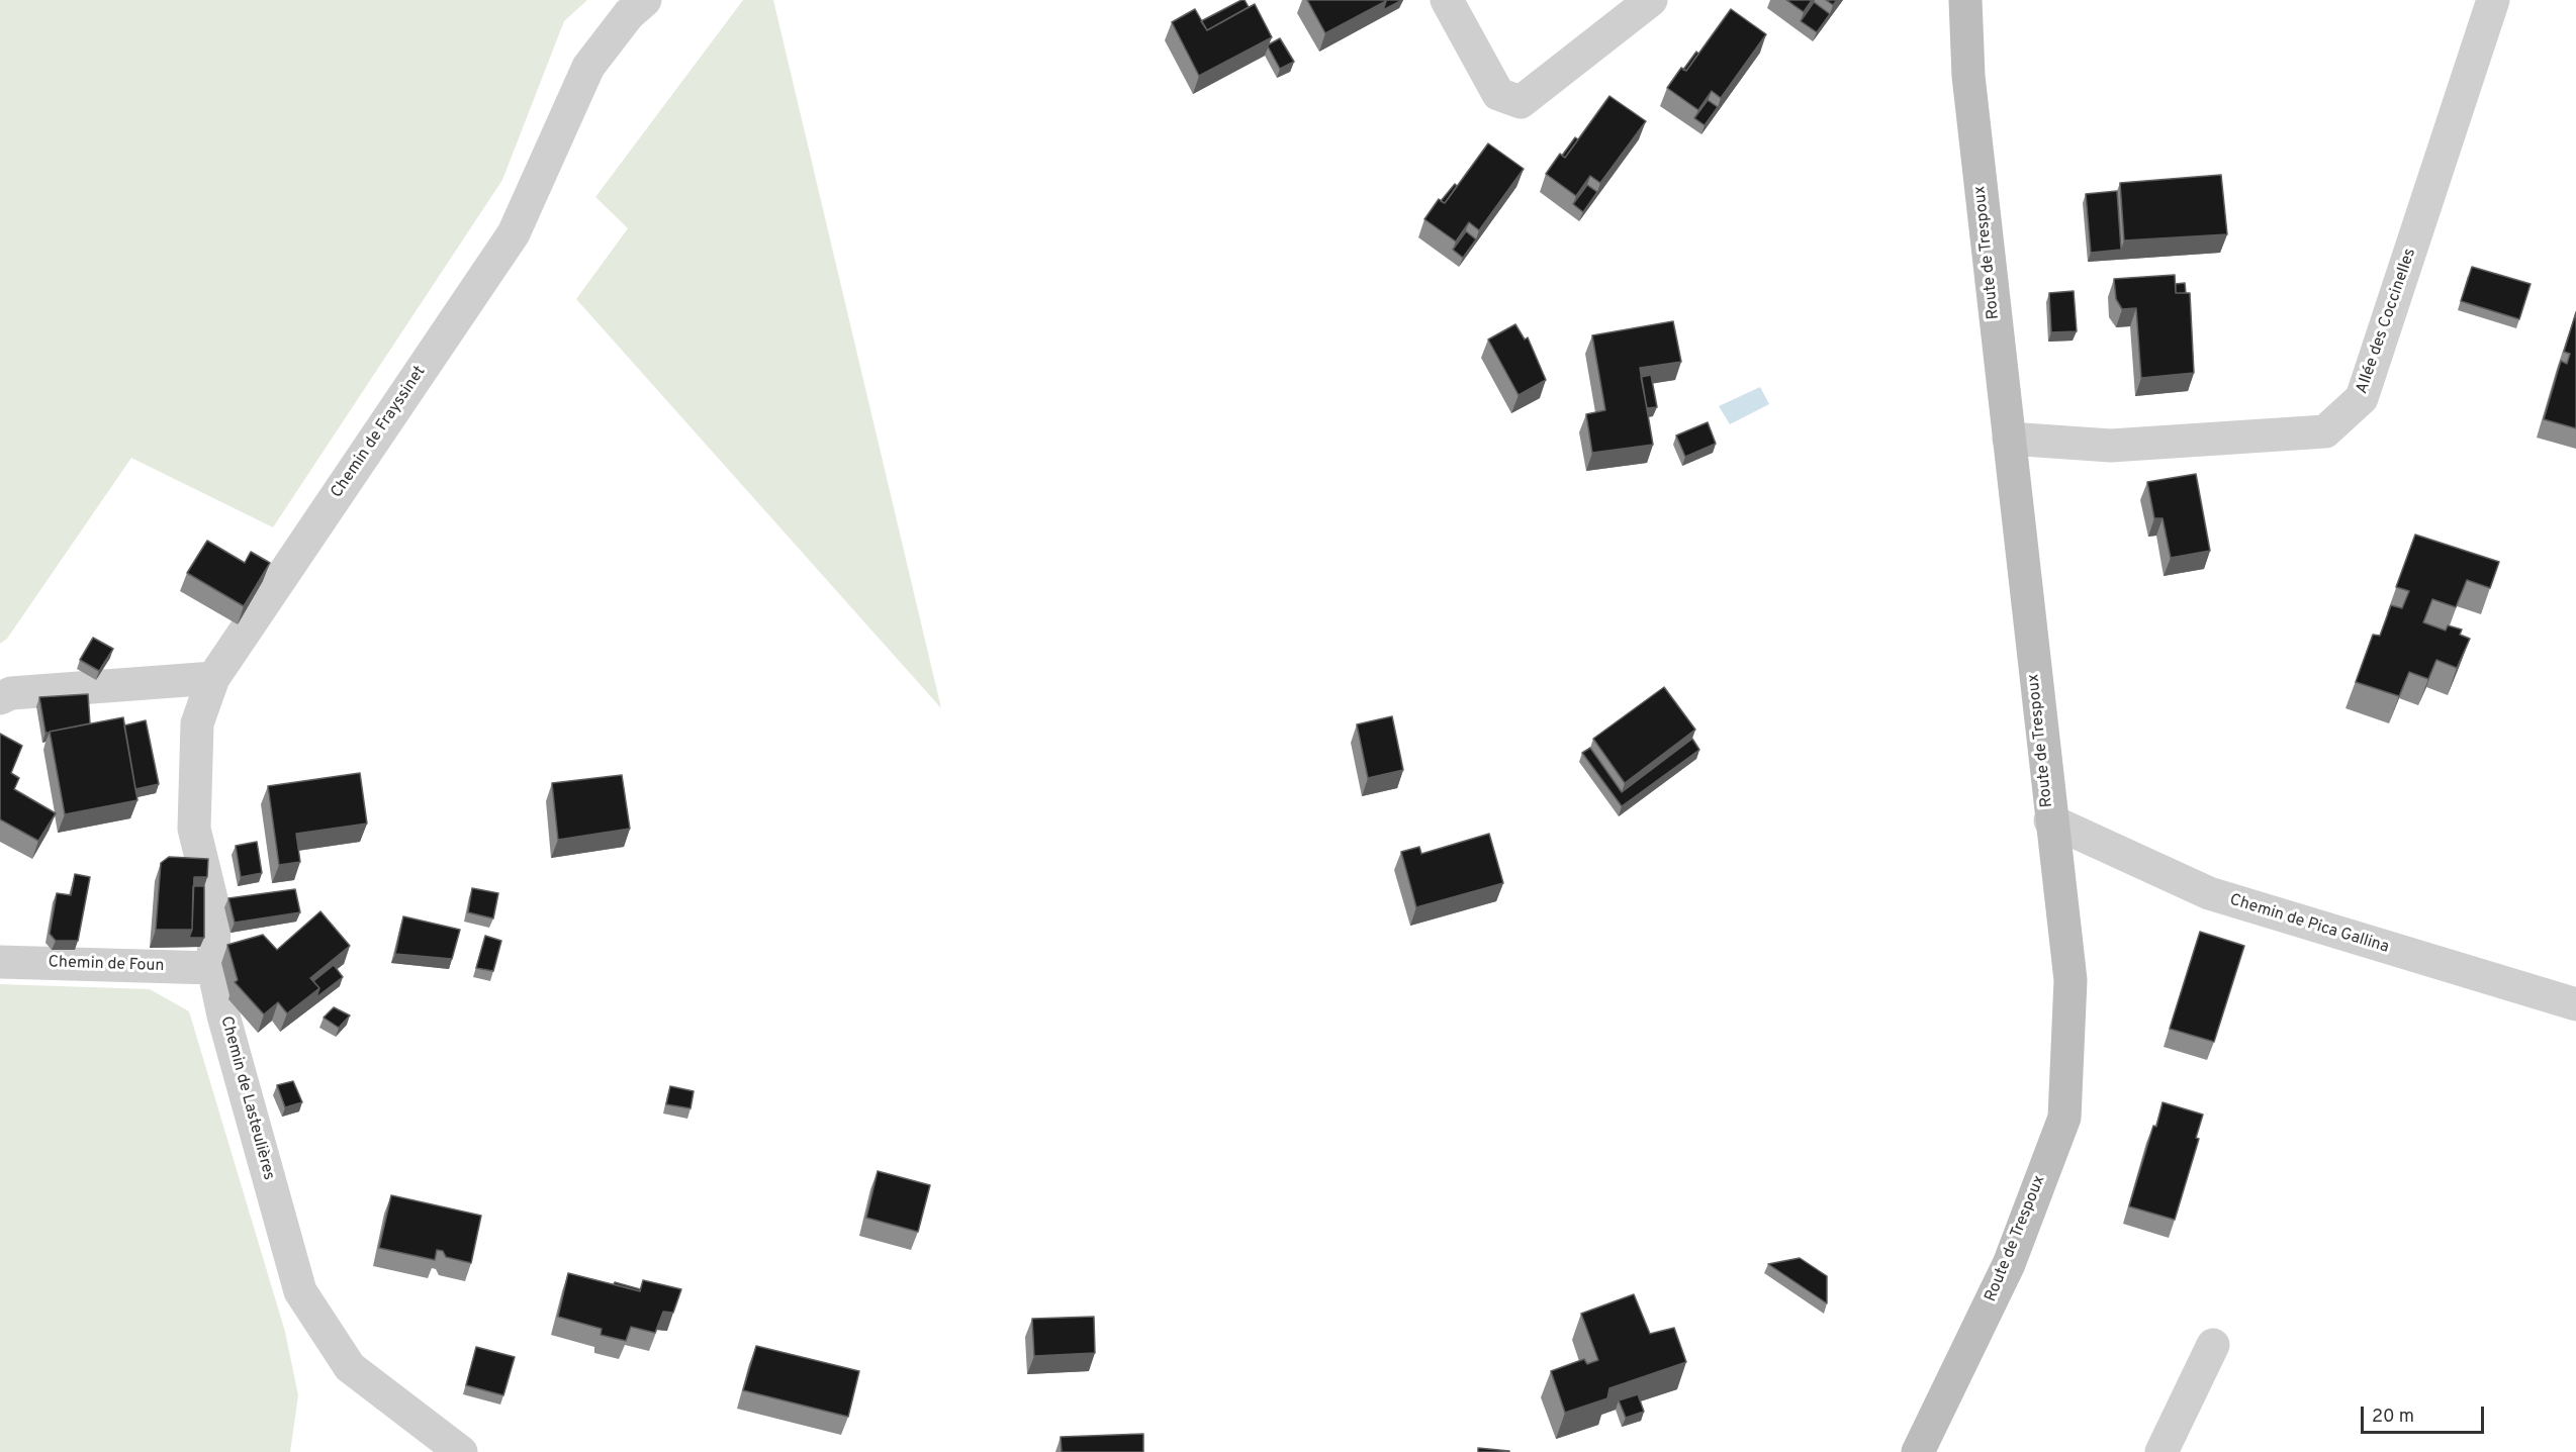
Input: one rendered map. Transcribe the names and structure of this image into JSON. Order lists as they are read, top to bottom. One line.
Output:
{"streets":{"street":["Route de Trespoux","Allée des Coccinelles","Chemin de Frayssinet","Chemin de Pica Gallina","Chemin de Foun","Chemin de Lasteulières"]},"crossings":[["Route de Trespoux","Allée des Coccinelles"],["Route de Trespoux","Chemin de Pica Gallina"],["Chemin de Frayssinet","Chemin de Lasteulières"],["Chemin de Foun","Chemin de Lasteulières"]],"scale_bar":"20 m"}
